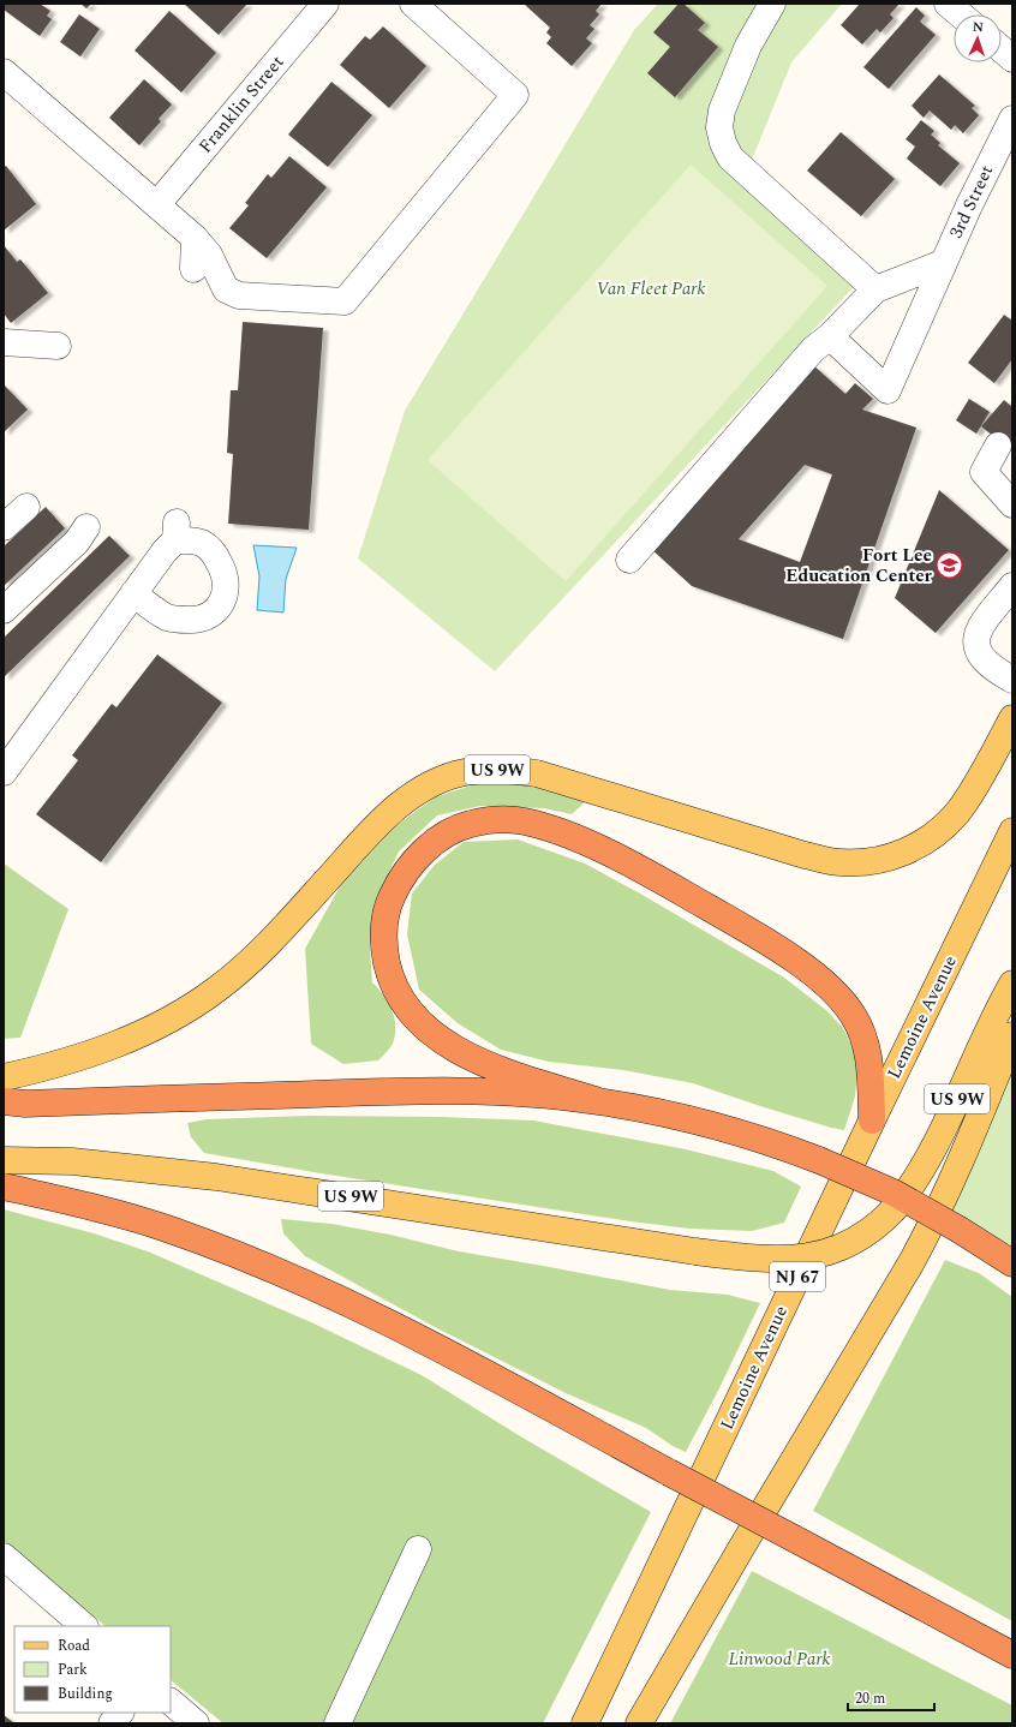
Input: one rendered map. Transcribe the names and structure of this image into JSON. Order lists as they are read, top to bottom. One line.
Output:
{"streets":{"main road":["US 9W","Lemoine Avenue","NJ 67"],"street":["Franklin Street","3rd Street"]},"parks":["Van Fleet Park","Linwood Park"],"places":{"school or university":["Fort Lee Education Center"]},"legend":["Road","Park","Building"],"scale_bar":"20 m","north":"top"}
